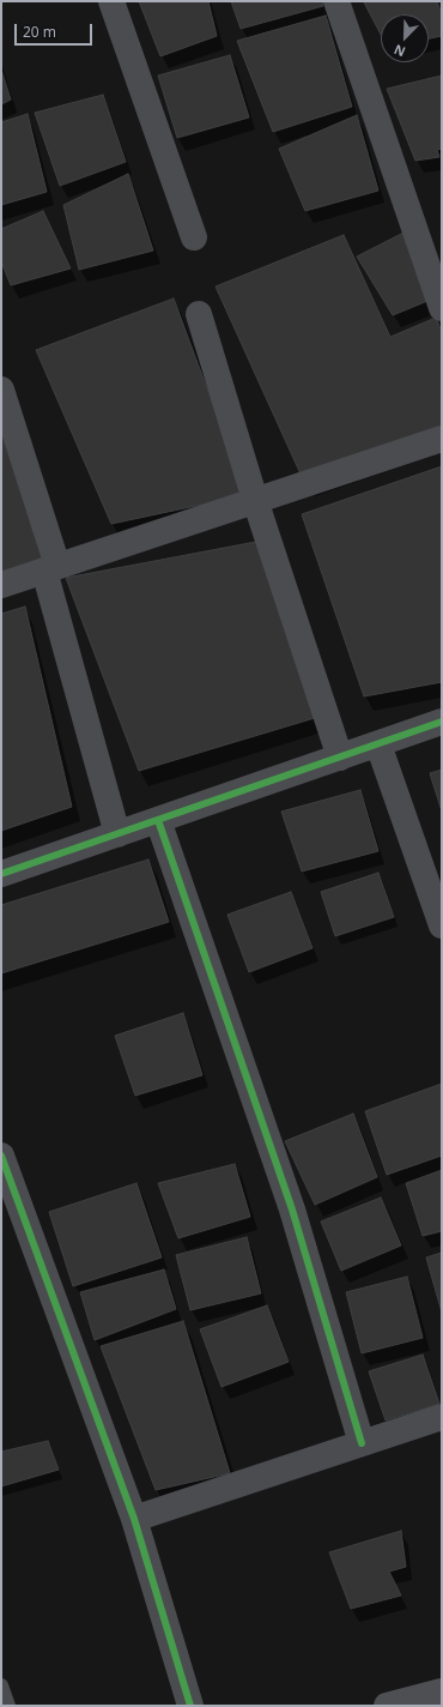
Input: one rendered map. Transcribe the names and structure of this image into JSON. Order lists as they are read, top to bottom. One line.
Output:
{"scale_bar":"20 m","north":"bottom left"}
